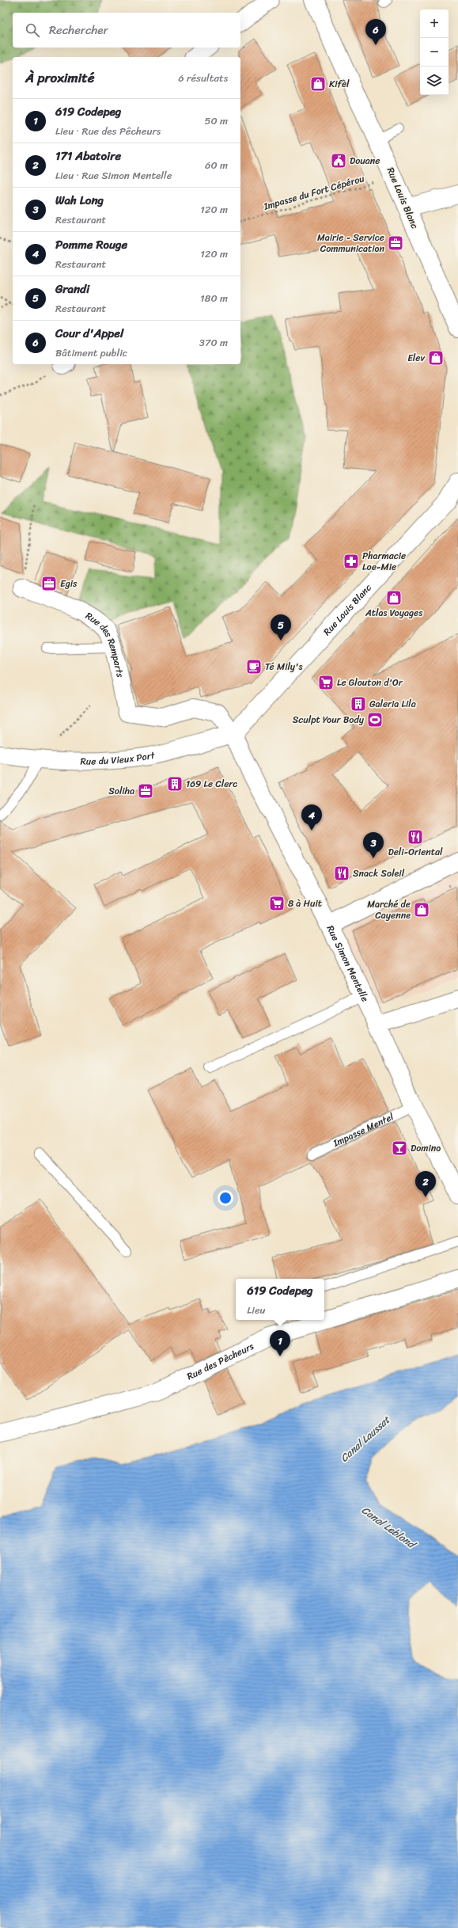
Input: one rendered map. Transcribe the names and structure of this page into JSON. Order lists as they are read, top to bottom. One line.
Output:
{"streets":{"street":["Rue Louis Blanc","Rue des Remparts","Rue du Vieux Port","Rue Simon Mentelle","Rue des Pêcheurs"],"lane":["Impasse Mentel"],"path":["Impasse du Fort Cépérou"]},"crossings":[["Impasse du Fort Cépérou","Rue Louis Blanc"],["Rue Louis Blanc","Rue des Remparts"],["Rue Louis Blanc","Rue du Vieux Port"],["Rue Louis Blanc","Rue Simon Mentelle"],["Rue des Remparts","Rue du Vieux Port"],["Rue des Remparts","Rue Simon Mentelle"],["Rue du Vieux Port","Rue Simon Mentelle"],["Rue Simon Mentelle","Impasse Mentel"]],"water":["Canal Laussat","Canal Leblond"],"places":{"shop":["Kifèl","Elev","Atlas Voyages","Marché de Cayenne"],"public building":["Douane"],"office":["Mairie - Service Communication","Egis","Soliha"],"pharmacy":["Pharmacie Loe-Mie"],"cafe":["Té Mily's"],"supermarket":["Le Glouton d'Or","8 à Huit"],"building":["Galeria Lila","169 Le Clerc"],"sports":["Sculpt Your Body"],"restaurant":["Deli-Oriental","Snack Soleil"],"bar":["Domino"]},"page":{"map_buttons":["+","−"],"search":"Rechercher","pins":["6","5","4","3","2","1"],"heading":["À proximité","6 résultats"],"list":[{"mark":"1","name":"619 Codepeg","note":"Lieu · Rue des Pêcheurs","value":"50 m"},{"mark":"2","name":"171 Abatoire","note":"Lieu · Rue Simon Mentelle","value":"60 m"},{"mark":"3","name":"Wah Long","note":"Restaurant","value":"120 m"},{"mark":"4","name":"Pomme Rouge","note":"Restaurant","value":"120 m"},{"mark":"5","name":"Grandi","note":"Restaurant","value":"180 m"},{"mark":"6","name":"Cour d'Appel","note":"Bâtiment public","value":"370 m"}],"popup":["619 Codepeg","Lieu"]}}
